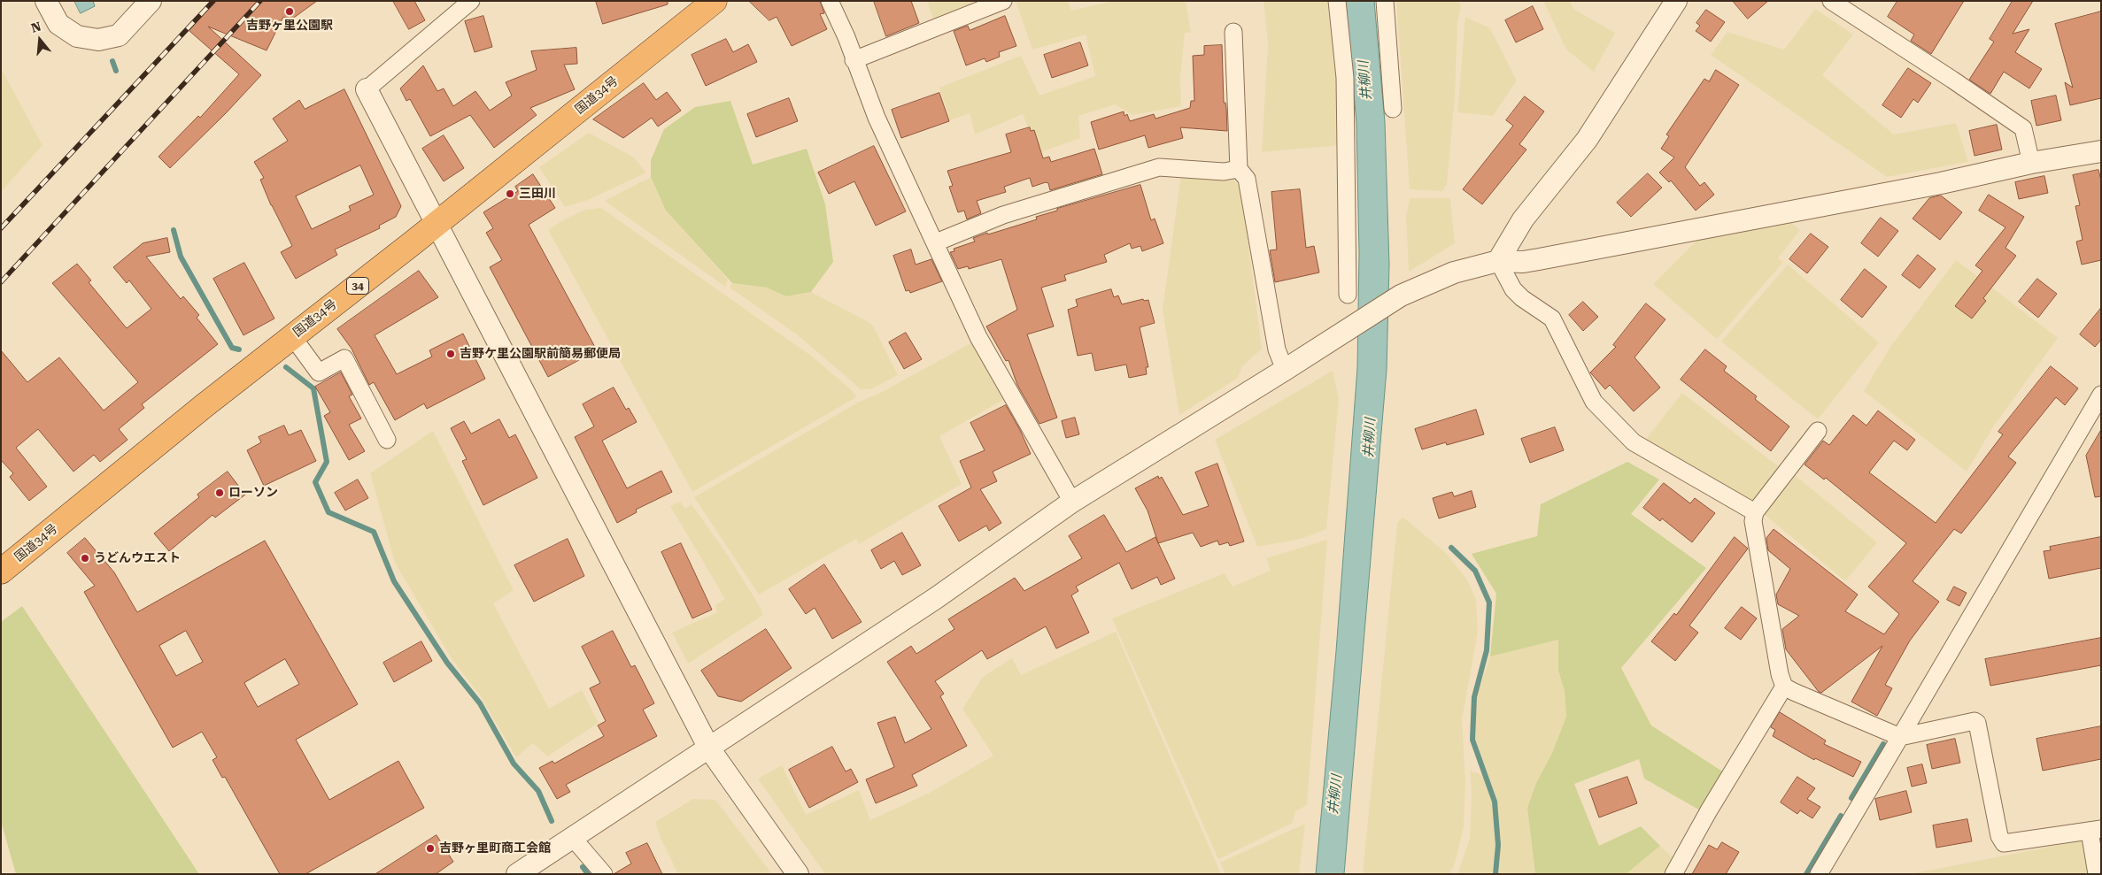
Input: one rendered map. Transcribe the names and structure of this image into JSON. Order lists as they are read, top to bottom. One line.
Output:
{"streets":{"highway":["国道34号","34"]},"water":["井柳川"],"places":["吉野ヶ里公園駅","三田川","吉野ケ里公園駅前簡易郵便局","ローソン","うどんウエスト","吉野ヶ里町商工会館"],"north":"top"}
